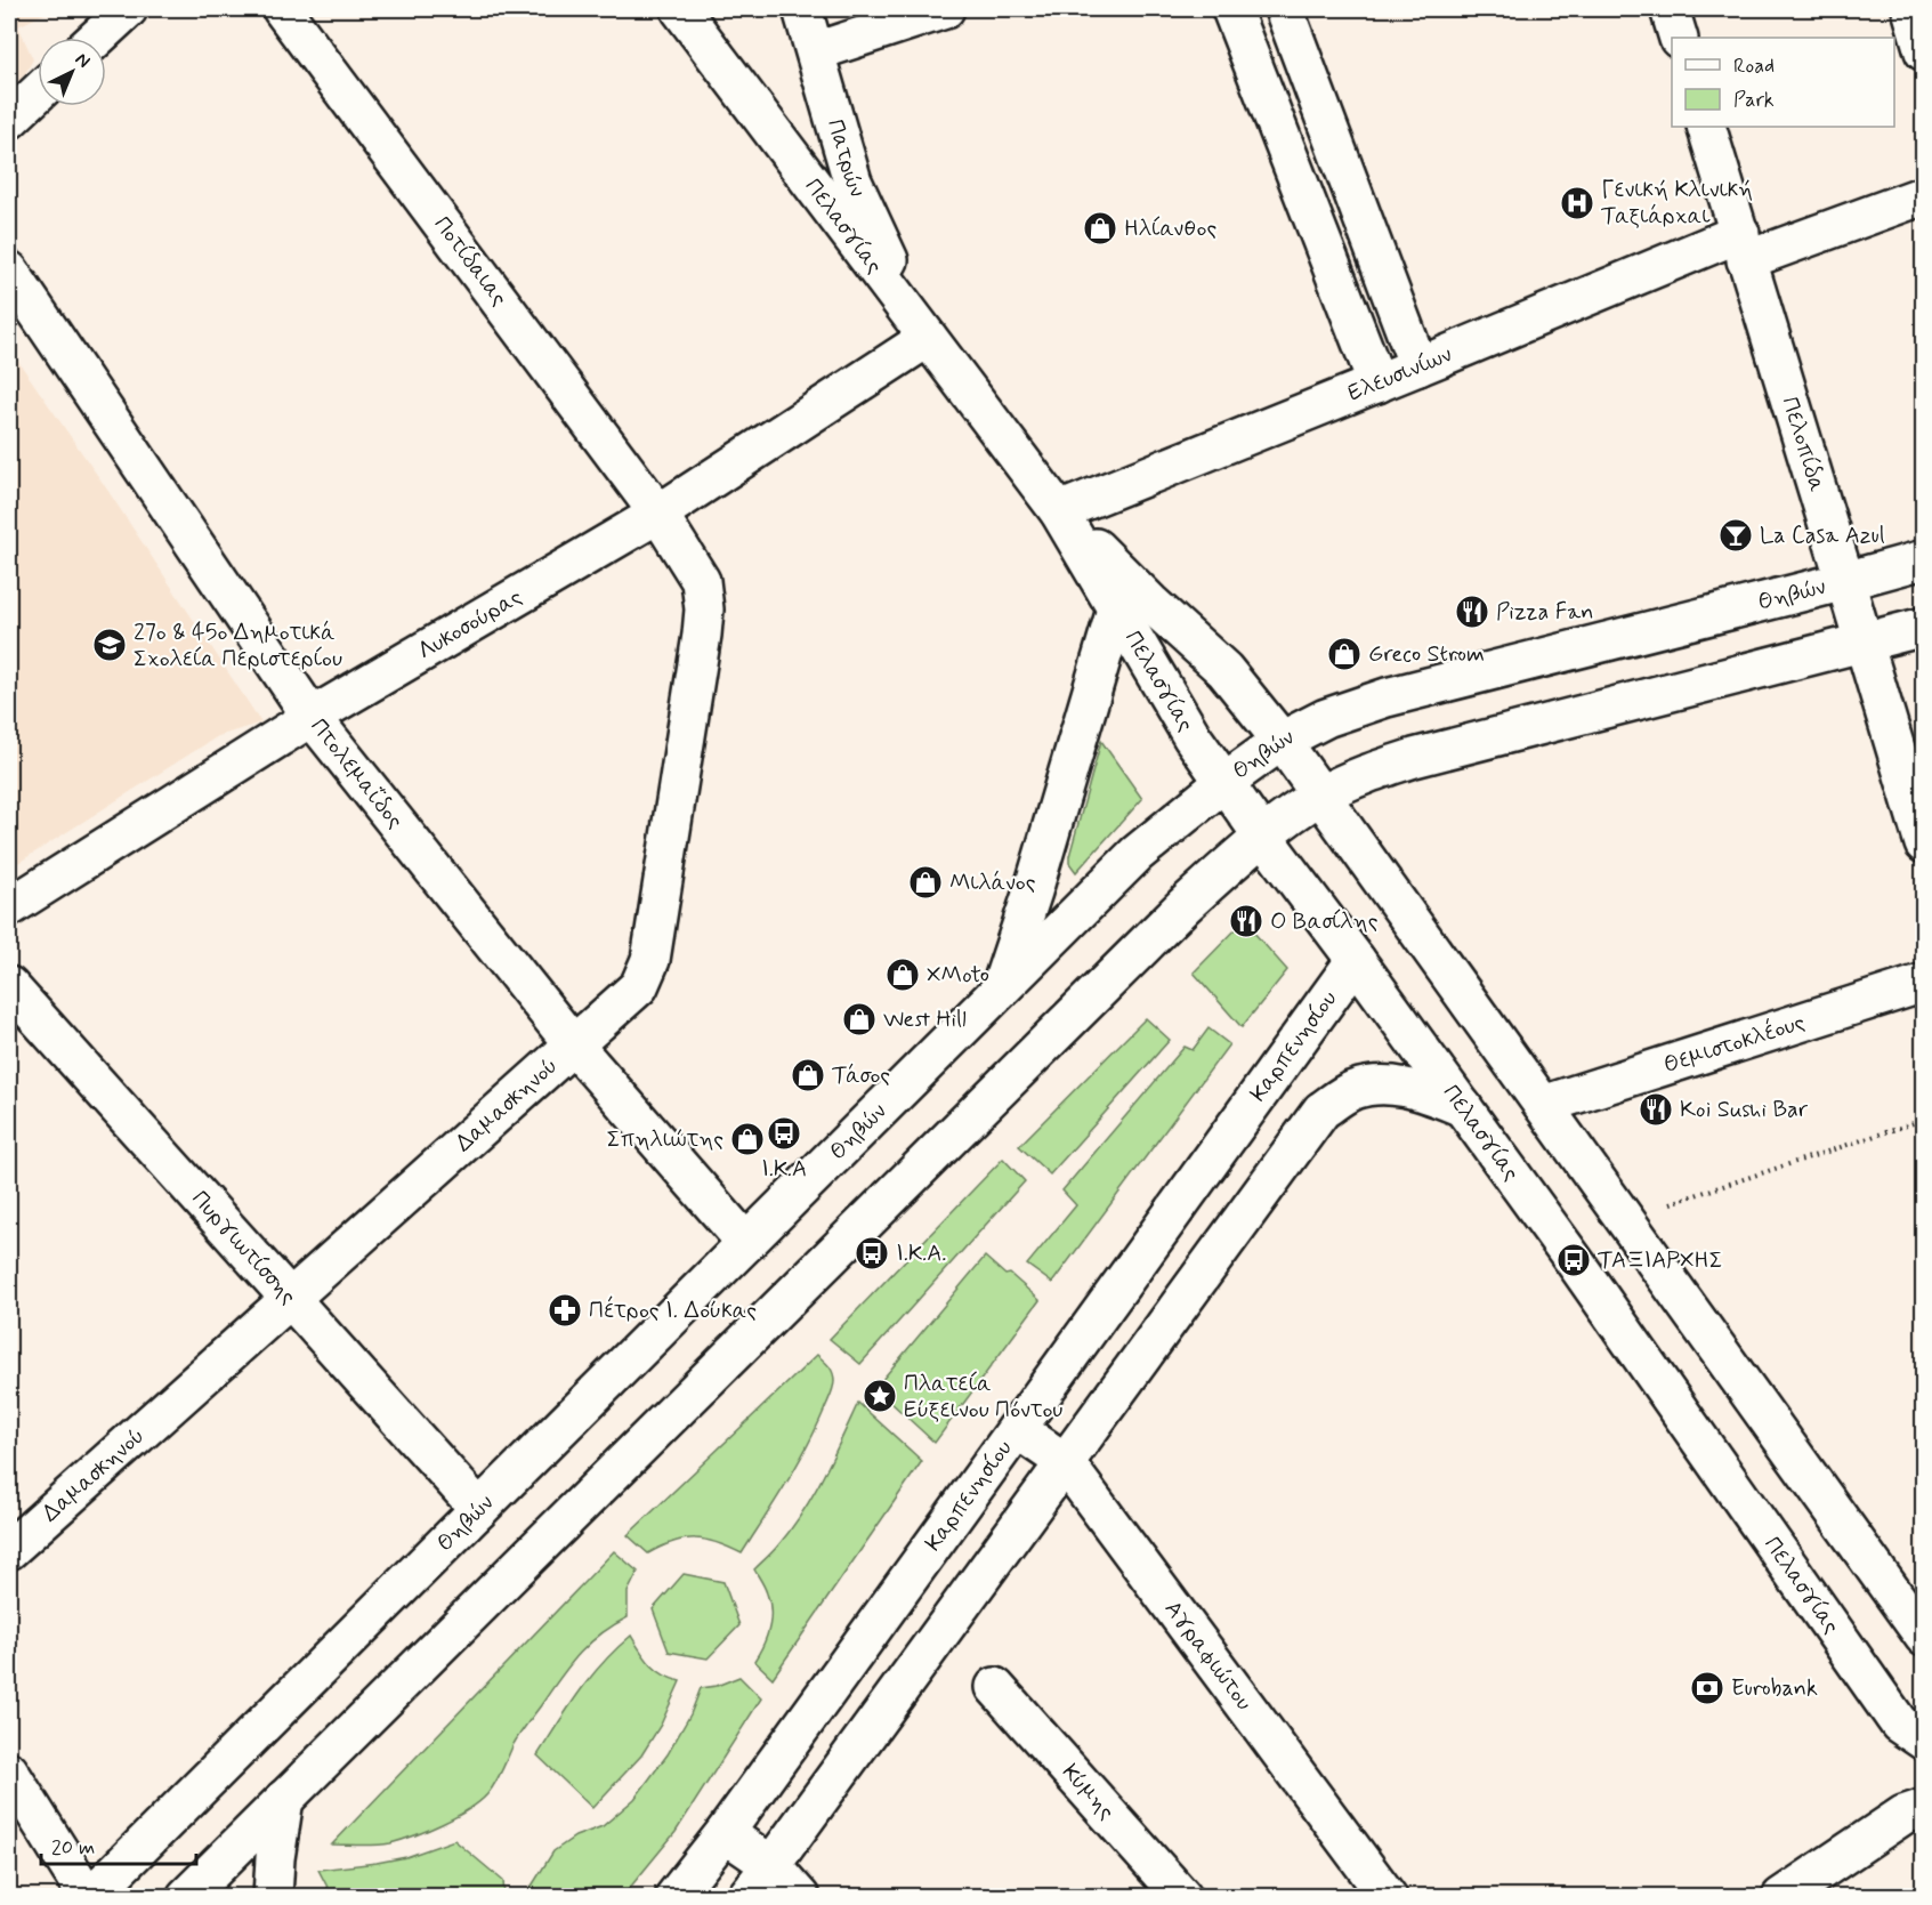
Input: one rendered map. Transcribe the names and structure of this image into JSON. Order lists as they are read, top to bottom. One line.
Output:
{"streets":{"street":["Πατρών","Πελασγίας","Ποτίδαιας","Ελευσινίων","Πελοπίδα","Θηβών","Λυκοσούρας","Πτολεμαΐδος","Θεμιστοκλέους","Καρπενησίου","Δαμασκηνού","Πυργιωτίσσης","Αγραφιώτου","Κύμης"]},"crossings":[["Πατρών","Πελασγίας"],["Πατρών","Λυκοσούρας"],["Πελασγίας","Ελευσινίων"],["Πελασγίας","Θηβών"],["Πελασγίας","Λυκοσούρας"],["Πελασγίας","Θεμιστοκλέους"],["Πελασγίας","Καρπενησίου"],["Ποτίδαιας","Λυκοσούρας"],["Ποτίδαιας","Δαμασκηνού"],["Ελευσινίων","Πελοπίδα"],["Πελοπίδα","Θηβών"],["Θηβών","Πτολεμαΐδος"],["Θηβών","Πυργιωτίσσης"],["Λυκοσούρας","Πτολεμαΐδος"],["Λυκοσούρας","Δαμασκηνού"],["Πτολεμαΐδος","Δαμασκηνού"],["Καρπενησίου","Αγραφιώτου"],["Δαμασκηνού","Πυργιωτίσσης"]],"places":{"hospital":["Γενική Κλινική Ταξιάρχαι"],"shop":["Ηλίανθος","Greco Strom","Μιλάνος","XMoto","West Hill","Τάσος","Σπηλιώτης"],"bar":["La Casa Azul"],"restaurant":["Pizza Fan","Ο Βασίλης","Koi Sushi Bar"],"school or university":["27ο & 45ο Δημοτικά Σχολεία Περιστερίου"],"bus stop":["Ι.Κ.Α","Ι.Κ.Α.","ΤΑΞΙΑΡΧΗΣ"],"pharmacy":["Πέτρος Ι. Δούκας"],"place":["Πλατεία Εύξεινου Πόντου"],"bank":["Eurobank"]},"legend":["Road","Park"],"scale_bar":"20 m","north":"top right"}
